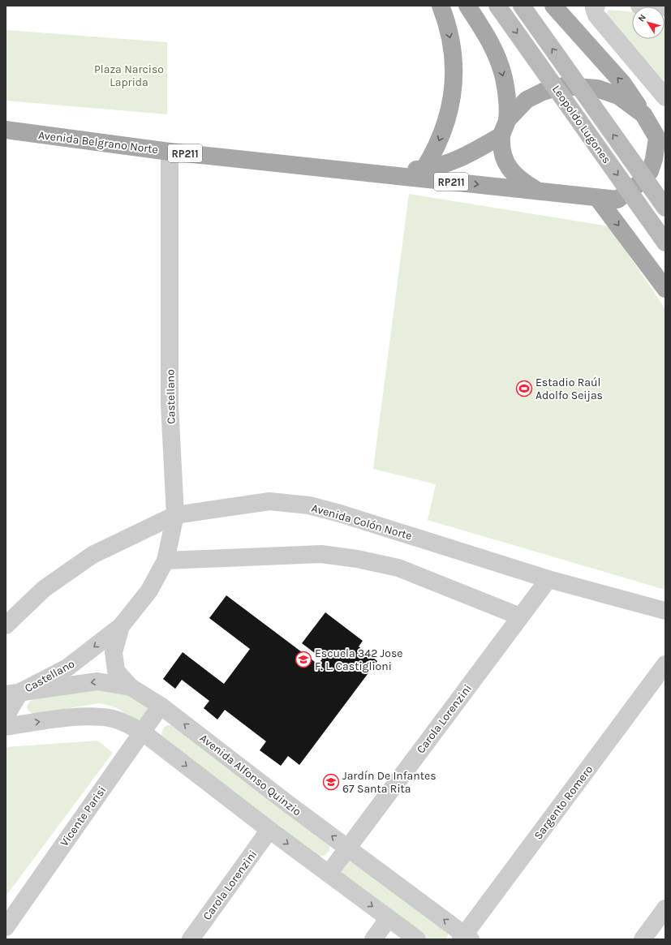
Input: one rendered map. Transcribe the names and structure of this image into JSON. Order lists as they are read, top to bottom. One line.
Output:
{"streets":{"main road":["Leopoldo Lugones","Avenida Belgrano Norte","RP211"],"street":["Castellano","Avenida Colón Norte","Carola Lorenzini","Avenida Alfonso Quinzio","Sargento Romero","Vicente Parisi"]},"crossings":[["Avenida Belgrano Norte","Castellano"],["Castellano","Avenida Colón Norte"],["Castellano","Avenida Alfonso Quinzio"],["Avenida Colón Norte","Carola Lorenzini"],["Carola Lorenzini","Avenida Alfonso Quinzio"],["Avenida Alfonso Quinzio","Sargento Romero"],["Avenida Alfonso Quinzio","Vicente Parisi"]],"parks":["Plaza Narciso Laprida"],"places":{"sports":["Estadio Raúl Adolfo Seijas"],"school or university":["Escuela 342 Jose F. L. Castiglioni","Jardín De Infantes 67 Santa Rita"]},"north":"top left"}
